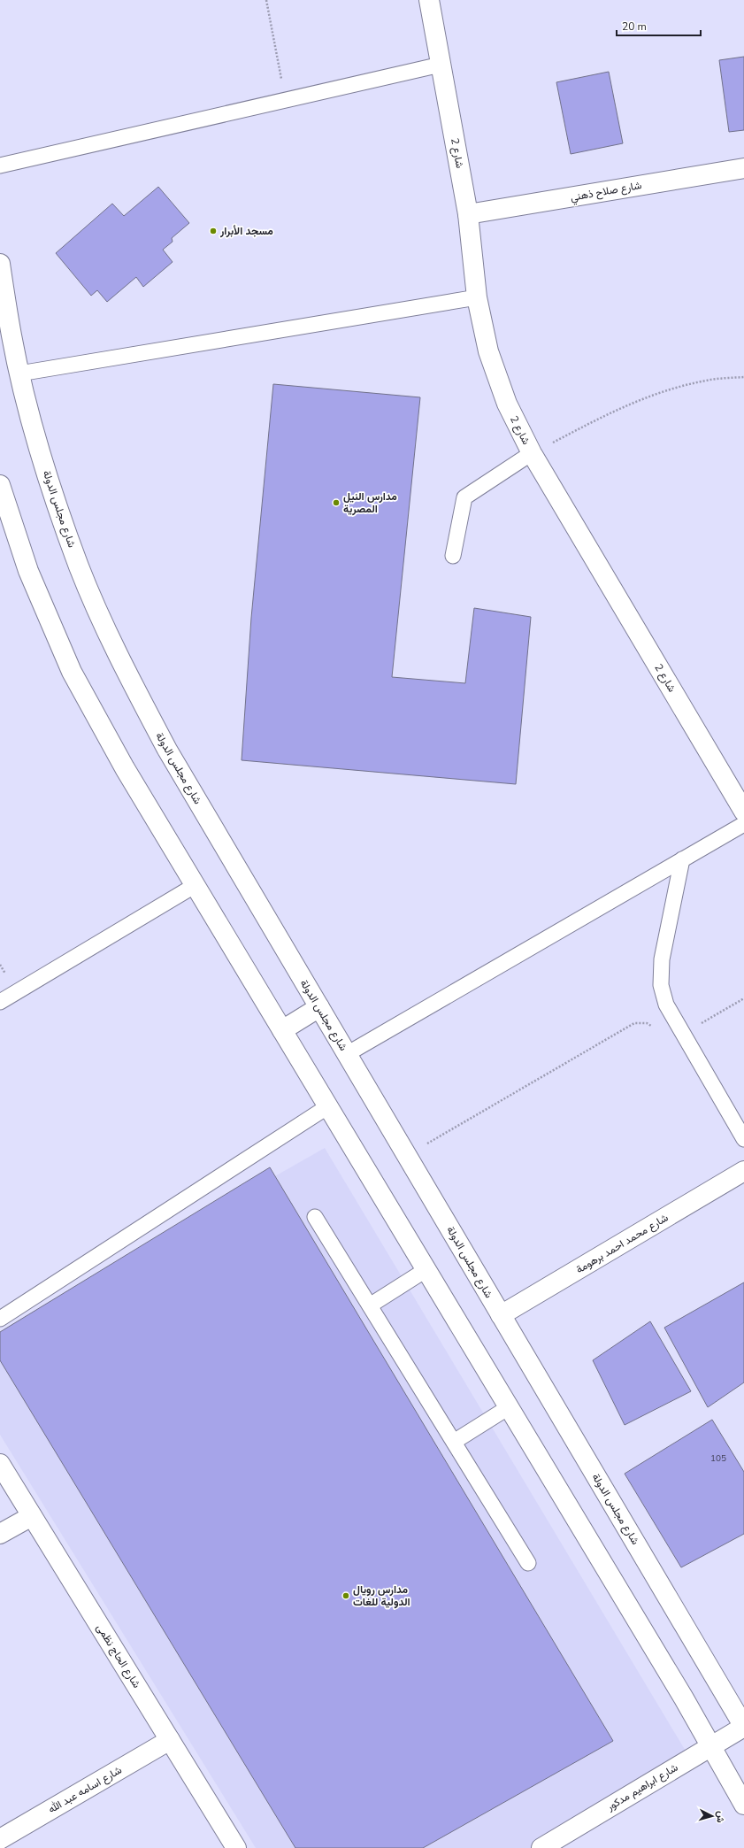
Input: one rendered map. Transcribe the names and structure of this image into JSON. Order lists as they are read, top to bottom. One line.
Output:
{"streets":{"street":["شارع 2","شارع صلاح ذهني","شارع مجلس الدولة","شارع محمد احمد برهومة","شارع الحاج نظمى","شارع ابراهيم مدكور","شارع اسامه عبد الله"]},"crossings":[["شارع 2","شارع صلاح ذهني"],["شارع مجلس الدولة","شارع محمد احمد برهومة"],["شارع مجلس الدولة","شارع ابراهيم مدكور"],["شارع الحاج نظمى","شارع اسامه عبد الله"]],"places":["مسجد الأبرار","مدارس النيل المصرية","مدارس رويال الدولية للغات"],"house_numbers":["105"],"scale_bar":"20 m","north":"right"}
